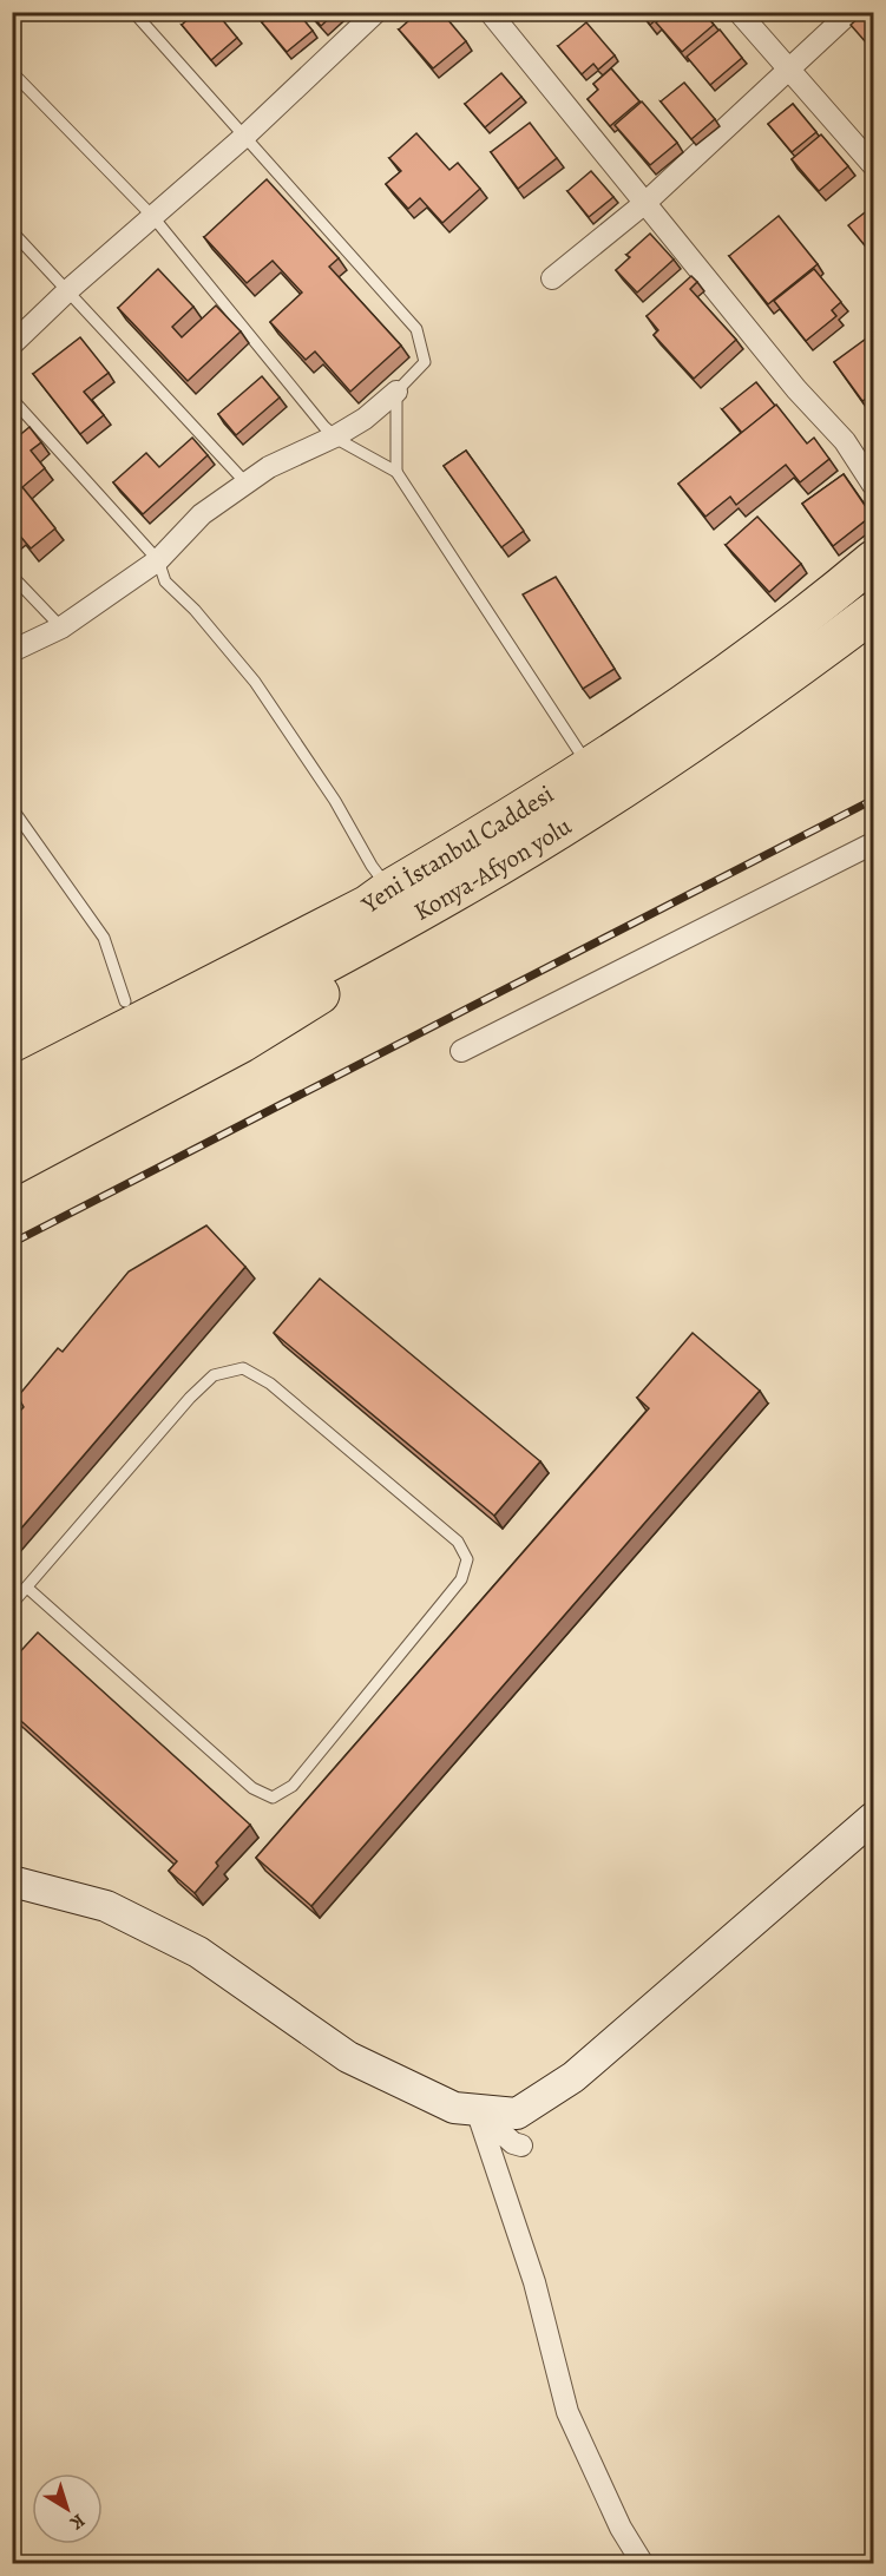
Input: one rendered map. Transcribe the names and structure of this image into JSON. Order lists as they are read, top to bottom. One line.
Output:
{"streets":{"highway":["Yeni İstanbul Caddesi","Konya-Afyon yolu"]},"crossings":[["Yeni İstanbul Caddesi","Konya-Afyon yolu"]],"north":"bottom right"}
